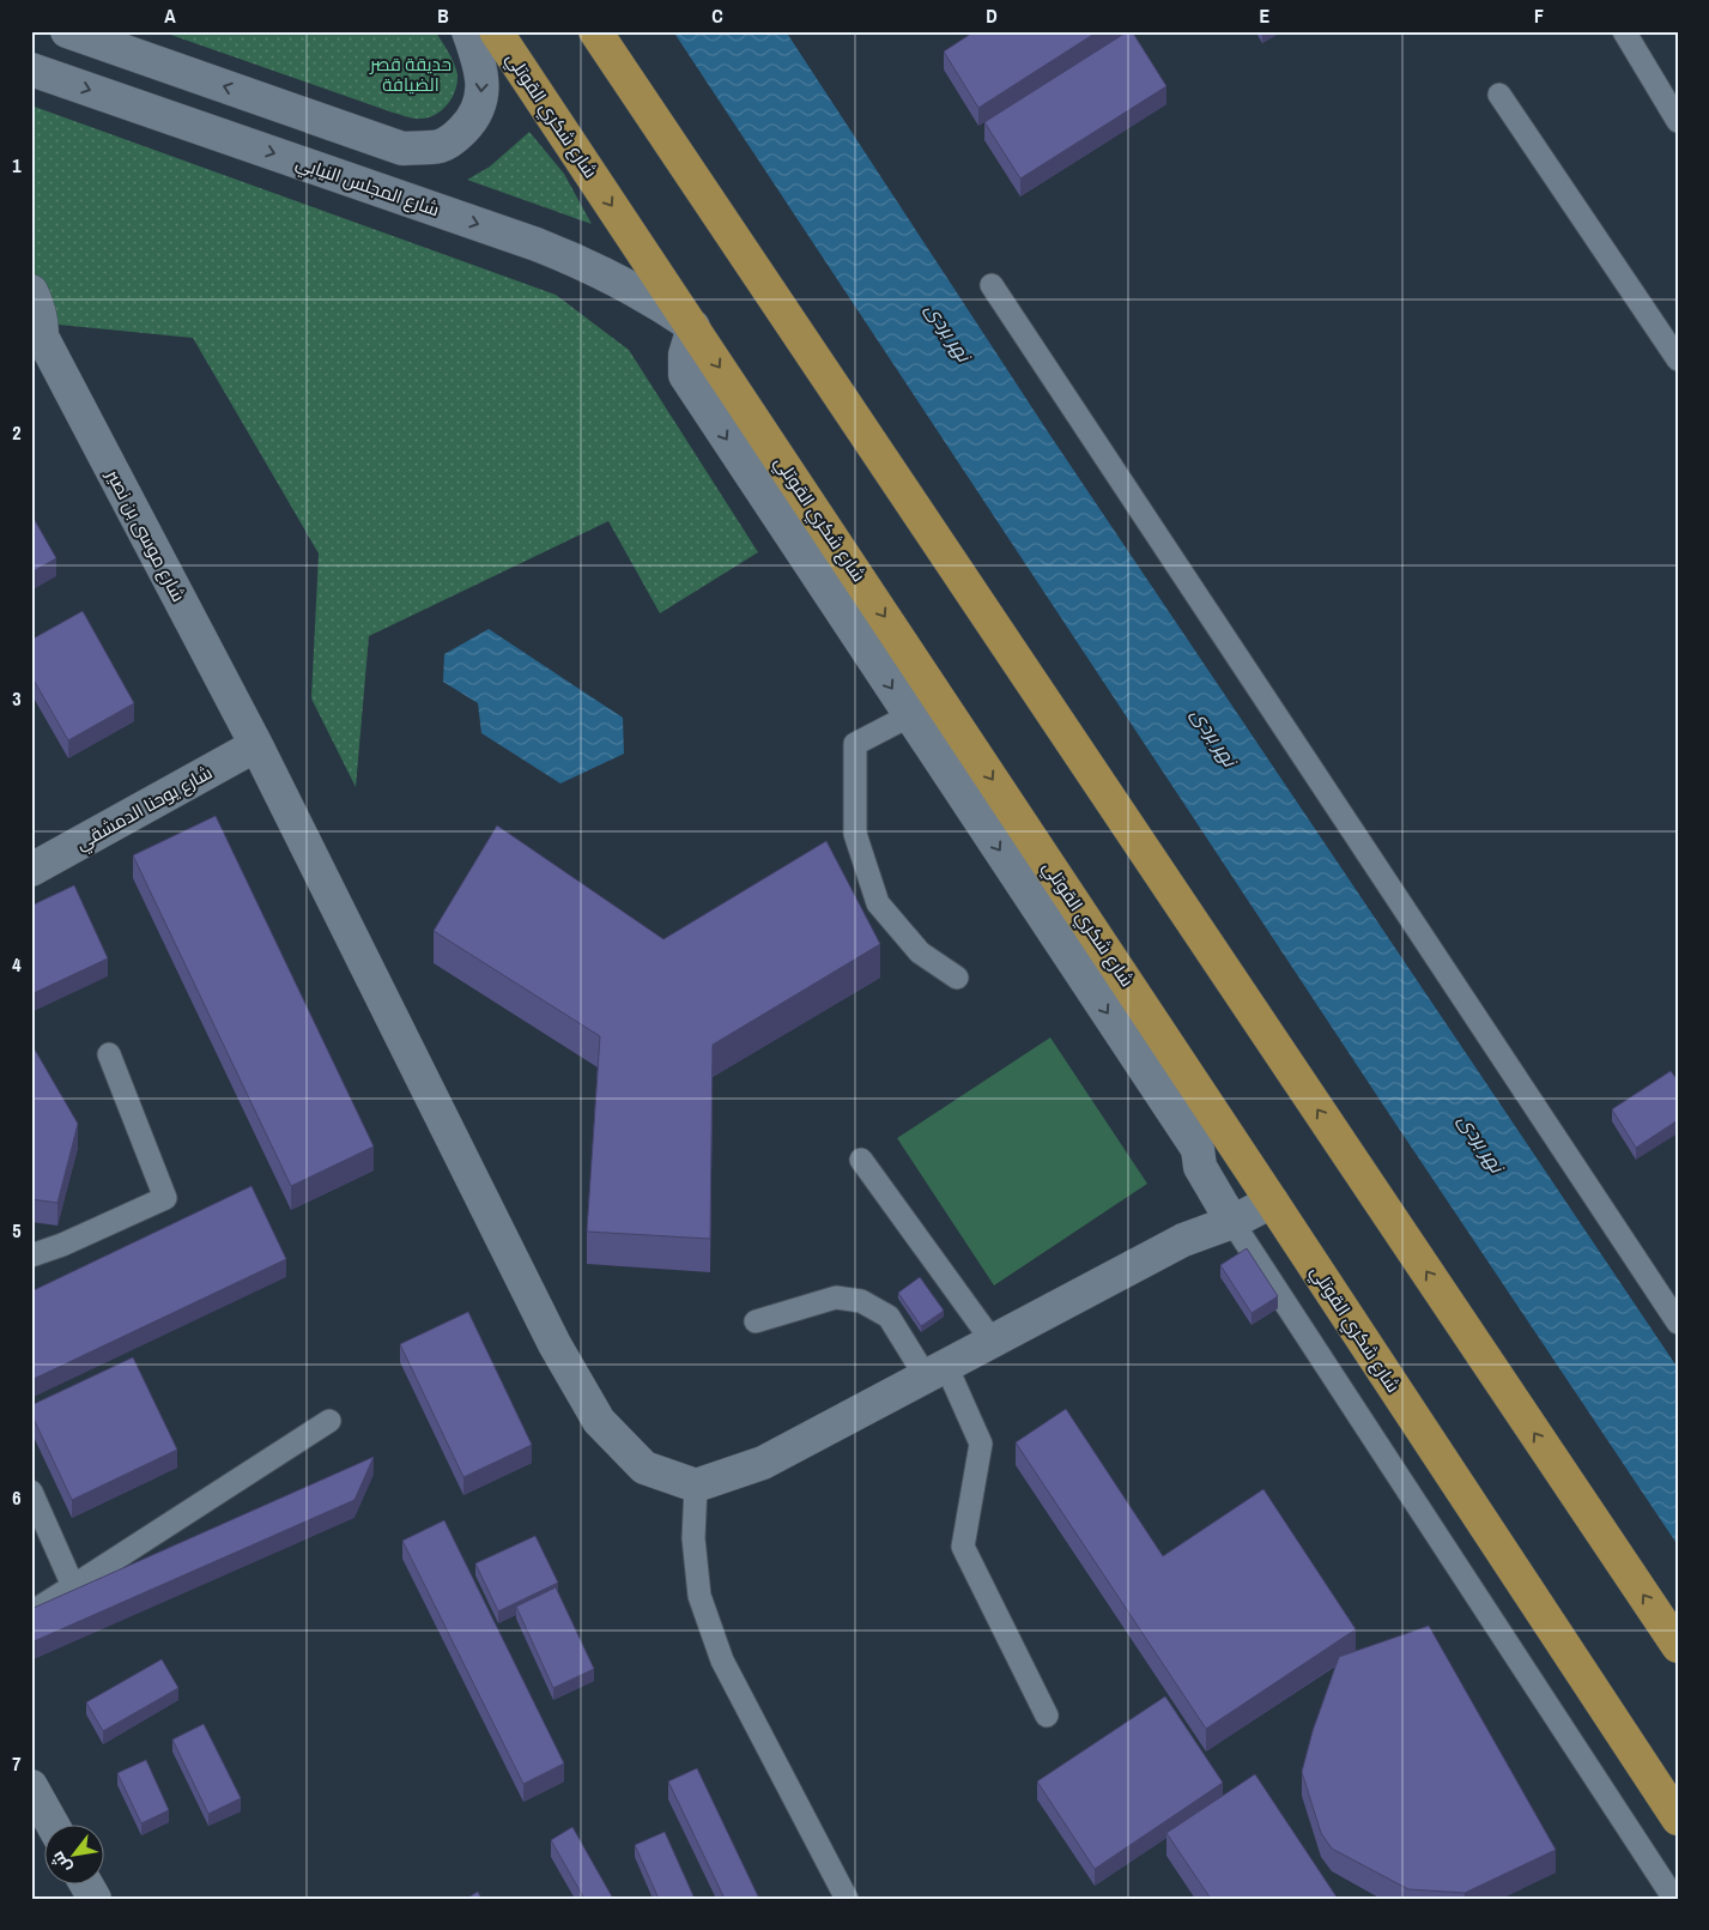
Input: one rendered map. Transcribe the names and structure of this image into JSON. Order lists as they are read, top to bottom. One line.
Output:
{"streets":{"highway":["شارع شكري القوتلي"],"street":["شارع المجلس النيابي","شارع موسى بن نصير","شارع يوحنا الدمشقي"]},"crossings":[["شارع شكري القوتلي","شارع المجلس النيابي"],["شارع موسى بن نصير","شارع يوحنا الدمشقي"]],"one_way":["شارع المجلس النيابي"],"water":["نهر بردى"],"parks":["حديقة قصر الضيافة"],"north":"bottom left","grid":{"columns":["A","B","C","D","E","F"],"rows":["1","2","3","4","5","6","7"]}}
